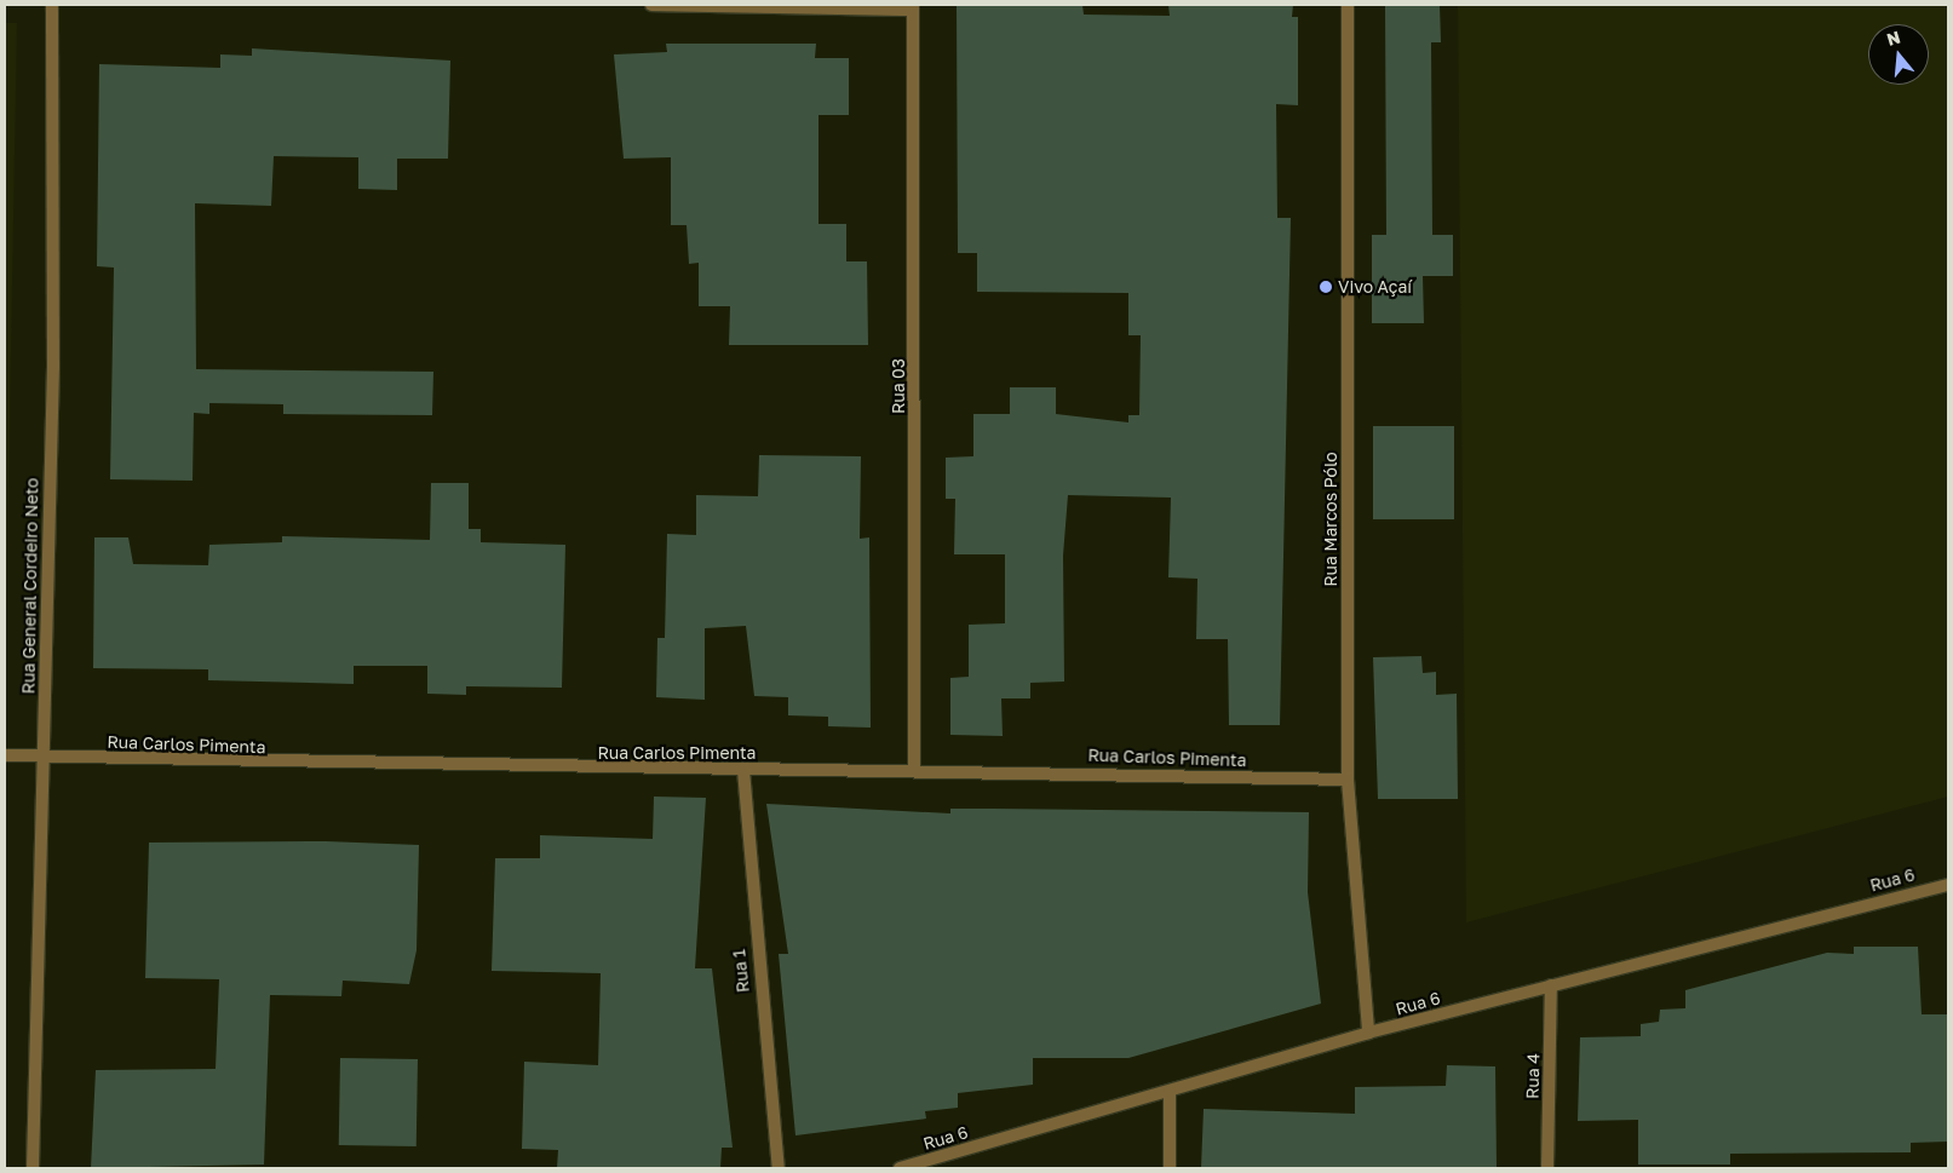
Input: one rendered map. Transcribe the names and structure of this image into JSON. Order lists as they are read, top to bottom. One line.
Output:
{"streets":{"street":["Rua 03","Rua Marcos Pólo","Rua General Cordeiro Neto","Rua Carlos Pimenta","Rua 6","Rua 1","Rua 4"]},"crossings":[["Rua 03","Rua Carlos Pimenta"],["Rua Marcos Pólo","Rua Carlos Pimenta"],["Rua Marcos Pólo","Rua 6"],["Rua General Cordeiro Neto","Rua Carlos Pimenta"],["Rua Carlos Pimenta","Rua 1"],["Rua 6","Rua 4"]],"places":["Vivo Açaí"],"north":"top"}
